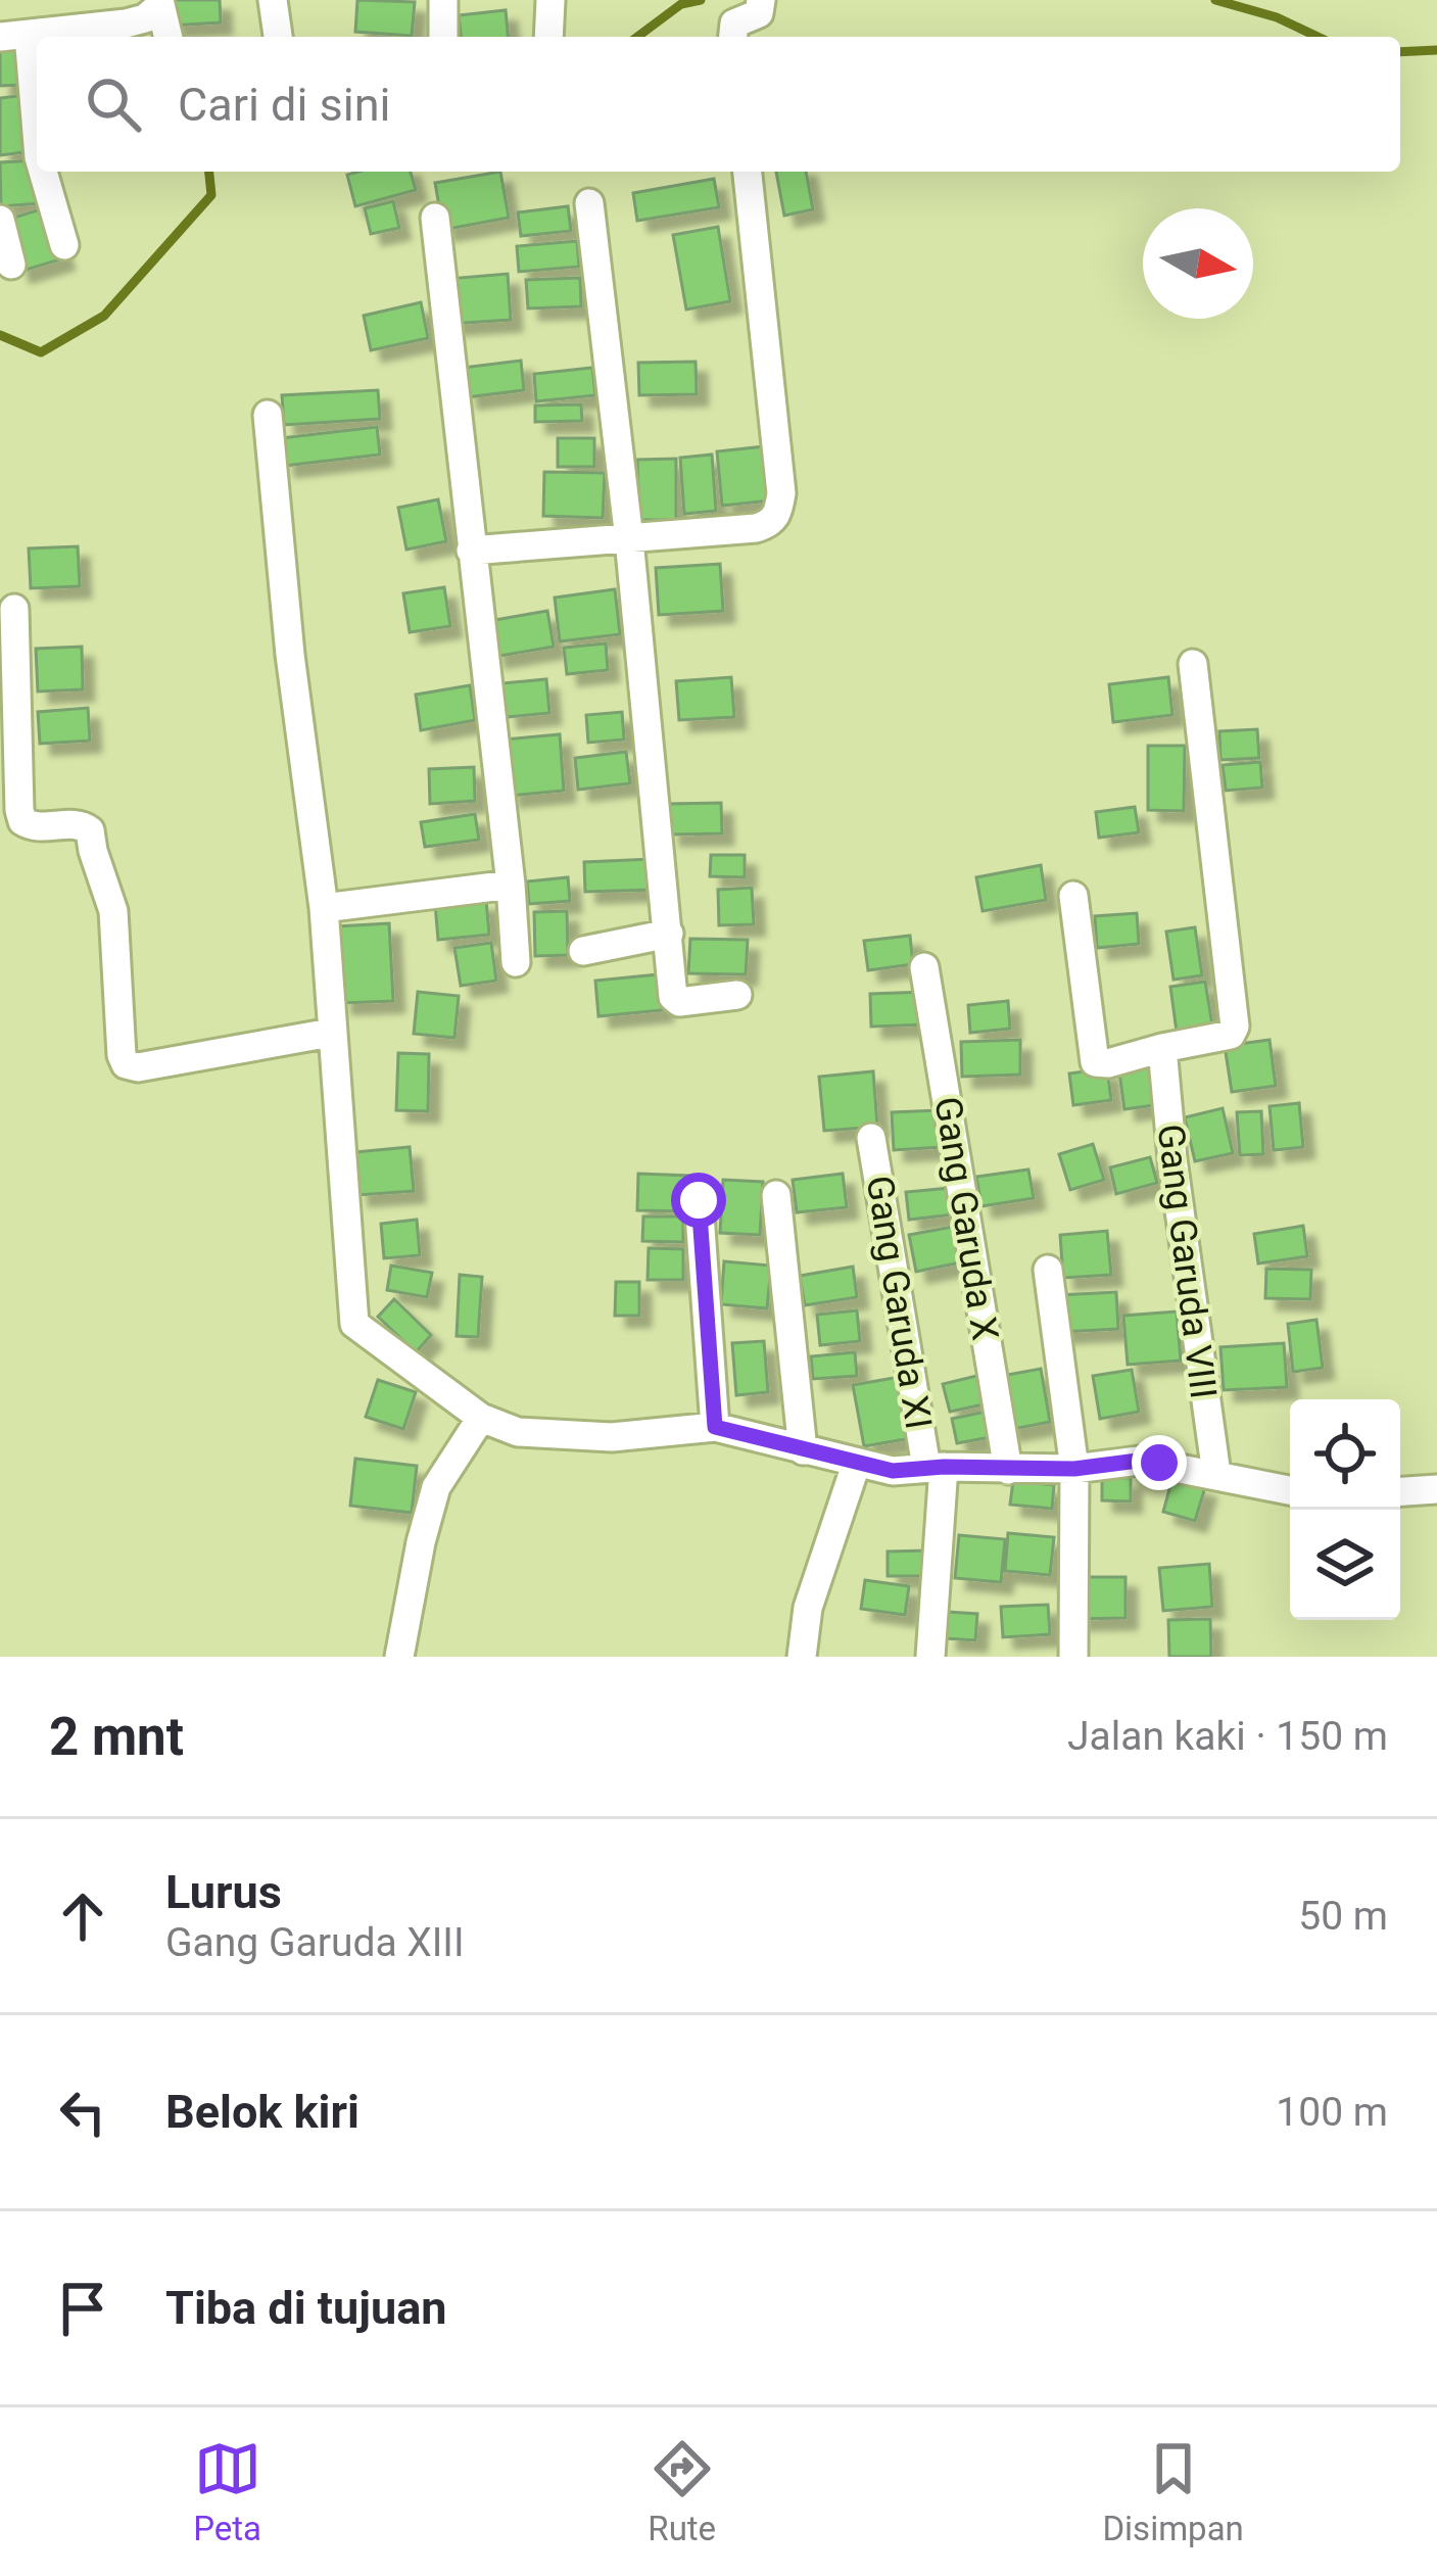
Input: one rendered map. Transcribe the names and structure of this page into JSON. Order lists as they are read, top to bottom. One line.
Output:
{"streets":{"street":["Gang Garuda X","Gang Garuda VIII","Gang Garuda XI"]},"north":"right","page":{"search":"Cari di sini","heading":["2 mnt","Jalan kaki · 150 m"],"list":[["Lurus","Gang Garuda XIII","50 m"],["Belok kiri","100 m"],"Tiba di tujuan"],"nav":["Peta","Rute","Disimpan"]}}
